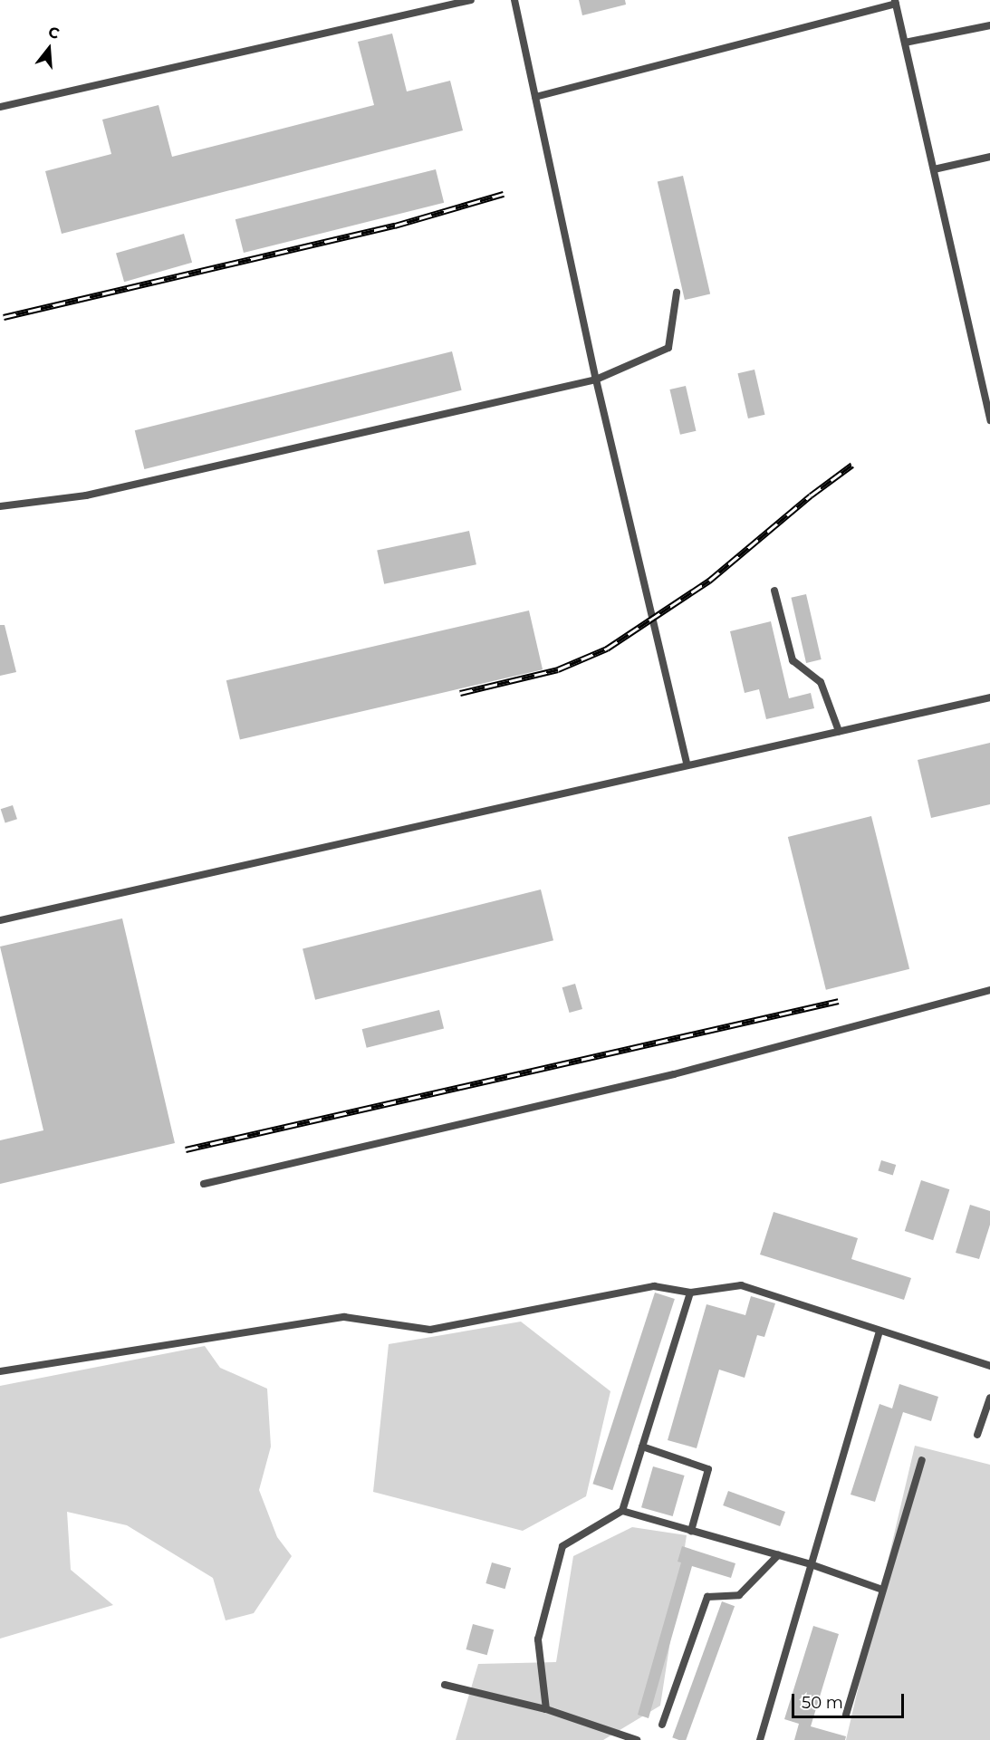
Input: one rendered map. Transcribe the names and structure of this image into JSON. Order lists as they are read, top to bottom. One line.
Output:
{"scale_bar":"50 m","north":"top"}
